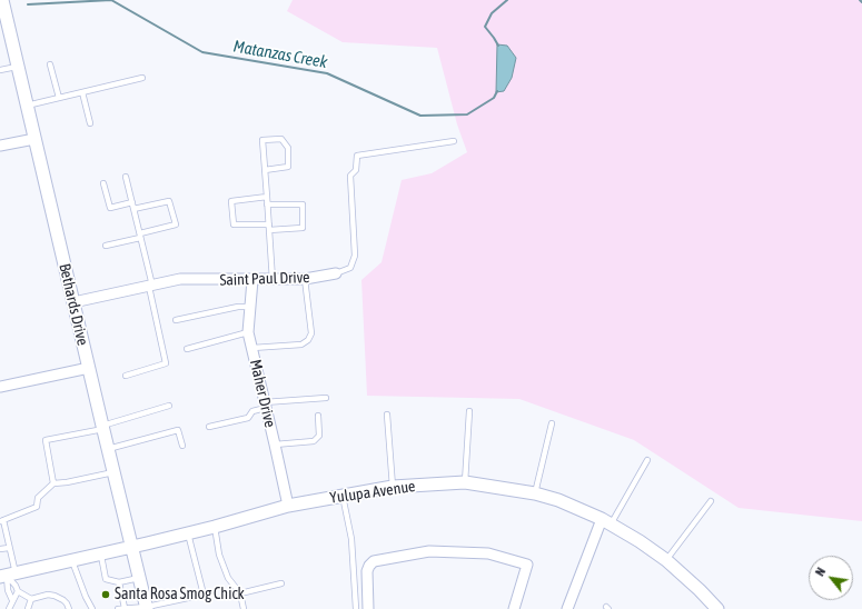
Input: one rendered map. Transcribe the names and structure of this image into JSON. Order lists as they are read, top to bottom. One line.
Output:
{"streets":{"street":["Saint Paul Drive","Bethards Drive","Maher Drive","Yulupa Avenue"]},"crossings":[["Saint Paul Drive","Bethards Drive"],["Saint Paul Drive","Maher Drive"],["Bethards Drive","Yulupa Avenue"],["Maher Drive","Yulupa Avenue"]],"water":["Matanzas Creek"],"places":["Santa Rosa Smog Chick"],"north":"top left"}
